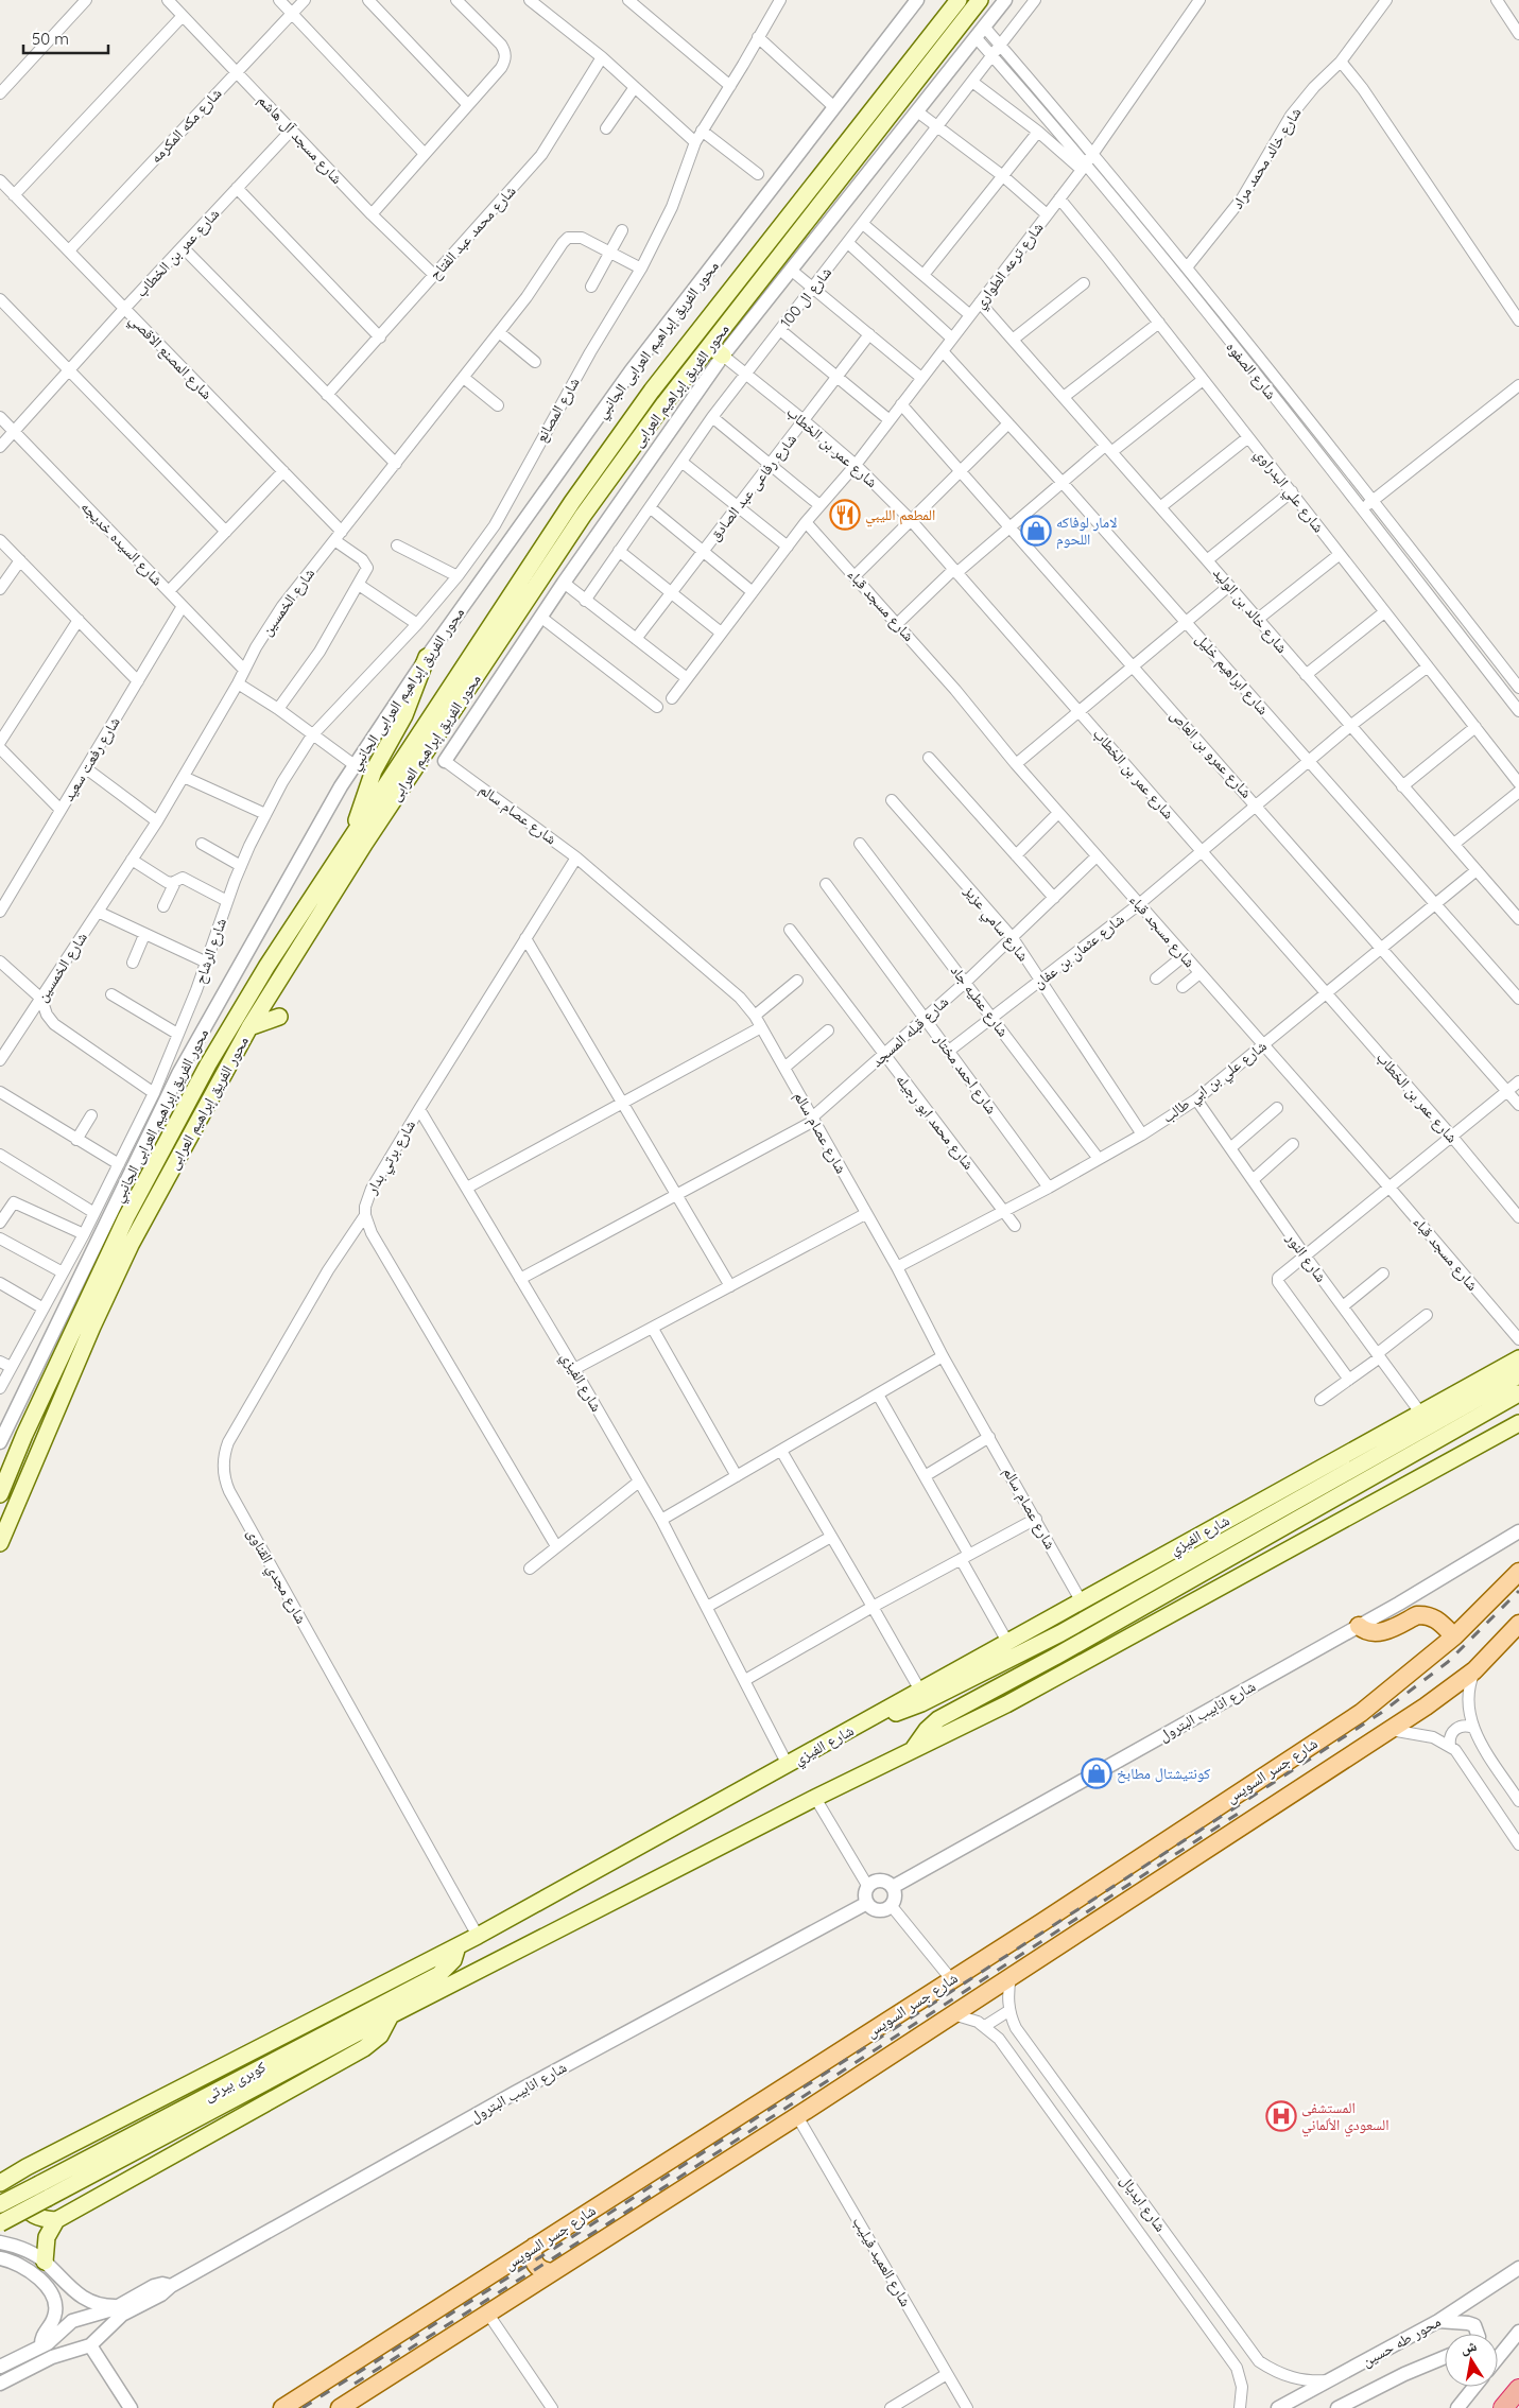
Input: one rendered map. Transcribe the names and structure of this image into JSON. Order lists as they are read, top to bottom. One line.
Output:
{"streets":{"main road":["محور الفريق إبراهيم العرابى","شارع الفيزي","شارع جسر السويس","كوبرى بيرتى"],"street":["شارع مكه المكرمه","شارع مسجد آل هاشم","شارع خالد محمد مراد","شارع محمد عبد الفتاح","شارع عمر بن الخطاب","شارع ترعه الطواري","شارع ال 100","محور الفريق إبراهيم العرابى الجانبي","شارع المصنع الاقصي","شارع الصفوه","شارع المصانع","شارع رفاعى عبد الصادق","شارع علي البدراوي","شارع السيده خديجه","شارع الخمسين","شارع مسجد قباء","شارع خالد بن الوليد","شارع ابراهيم خليل","شارع عمرو بن العاص","شارع رفعت سعيد","شارع عصام سالم","شارع سامي عزيز","شارع الرشاح","شارع عثمان بن عفان","شارع عطيه جاد","شارع قبله المسجد","شارع احمد مختار","شارع علي بن ابي طالب","شارع محمد ابو رجيله","شارع برتي بدار","شارع النور","شارع مجدي القناوى","شارع انابيب البترول","شارع ايديال","شارع العميد فيليب","محور طه حسين"]},"crossings":[["شارع مكه المكرمه","شارع مسجد آل هاشم"],["شارع مكه المكرمه","شارع المصنع الاقصي"],["شارع مسجد آل هاشم","شارع محمد عبد الفتاح"],["شارع مسجد آل هاشم","شارع عمر بن الخطاب"],["شارع خالد محمد مراد","شارع الصفوه"],["شارع عمر بن الخطاب","شارع ترعه الطواري"],["شارع عمر بن الخطاب","شارع ال 100"],["شارع عمر بن الخطاب","شارع المصنع الاقصي"],["شارع عمر بن الخطاب","شارع رفاعى عبد الصادق"],["شارع عمر بن الخطاب","شارع السيده خديجه"],["شارع عمر بن الخطاب","شارع عثمان بن عفان"],["شارع عمر بن الخطاب","شارع علي بن ابي طالب"],["شارع ترعه الطواري","شارع الصفوه"],["شارع ترعه الطواري","شارع علي البدراوي"],["شارع ترعه الطواري","شارع مسجد قباء"],["شارع ترعه الطواري","شارع خالد بن الوليد"],["شارع ترعه الطواري","شارع ابراهيم خليل"],["شارع ترعه الطواري","شارع عمرو بن العاص"],["شارع ال 100","شارع الصفوه"],["شارع المصنع الاقصي","شارع الخمسين"],["شارع المصانع","شارع الخمسين"],["شارع المصانع","شارع الرشاح"],["شارع علي البدراوي","شارع عثمان بن عفان"],["شارع السيده خديجه","شارع الخمسين"],["شارع السيده خديجه","شارع رفعت سعيد"],["شارع مسجد قباء","شارع عثمان بن عفان"],["شارع مسجد قباء","شارع قبله المسجد"],["شارع مسجد قباء","شارع علي بن ابي طالب"],["شارع خالد بن الوليد","شارع عثمان بن عفان"],["شارع خالد بن الوليد","شارع علي بن ابي طالب"],["شارع ابراهيم خليل","شارع عثمان بن عفان"],["شارع ابراهيم خليل","شارع علي بن ابي طالب"],["شارع عمرو بن العاص","شارع عثمان بن عفان"],["شارع عمرو بن العاص","شارع علي بن ابي طالب"],["شارع عصام سالم","شارع قبله المسجد"],["شارع عصام سالم","شارع علي بن ابي طالب"],["شارع عصام سالم","شارع برتي بدار"],["شارع عصام سالم","شارع الفيزي"],["شارع سامي عزيز","شارع عثمان بن عفان"],["شارع سامي عزيز","شارع قبله المسجد"],["شارع سامي عزيز","شارع علي بن ابي طالب"],["شارع عثمان بن عفان","شارع عطيه جاد"],["شارع عثمان بن عفان","شارع احمد مختار"],["شارع عطيه جاد","شارع قبله المسجد"],["شارع عطيه جاد","شارع علي بن ابي طالب"],["شارع قبله المسجد","شارع احمد مختار"],["شارع قبله المسجد","شارع محمد ابو رجيله"],["شارع قبله المسجد","شارع الفيزي"],["شارع احمد مختار","شارع علي بن ابي طالب"],["شارع علي بن ابي طالب","شارع محمد ابو رجيله"],["شارع علي بن ابي طالب","شارع النور"],["شارع برتي بدار","شارع الفيزي"],["شارع برتي بدار","شارع مجدي القناوى"],["شارع النور","شارع الفيزي"],["شارع جسر السويس","شارع ايديال"],["شارع جسر السويس","شارع العميد فيليب"],["شارع ايديال","محور طه حسين"]],"places":{"restaurant":["المطعم الليبي"],"shop":["لامار لوفاكه اللحوم","كونتيشتال مطابخ"],"hospital":["المستشفى السعودي الألماني"]},"scale_bar":"50 m","north":"top"}
